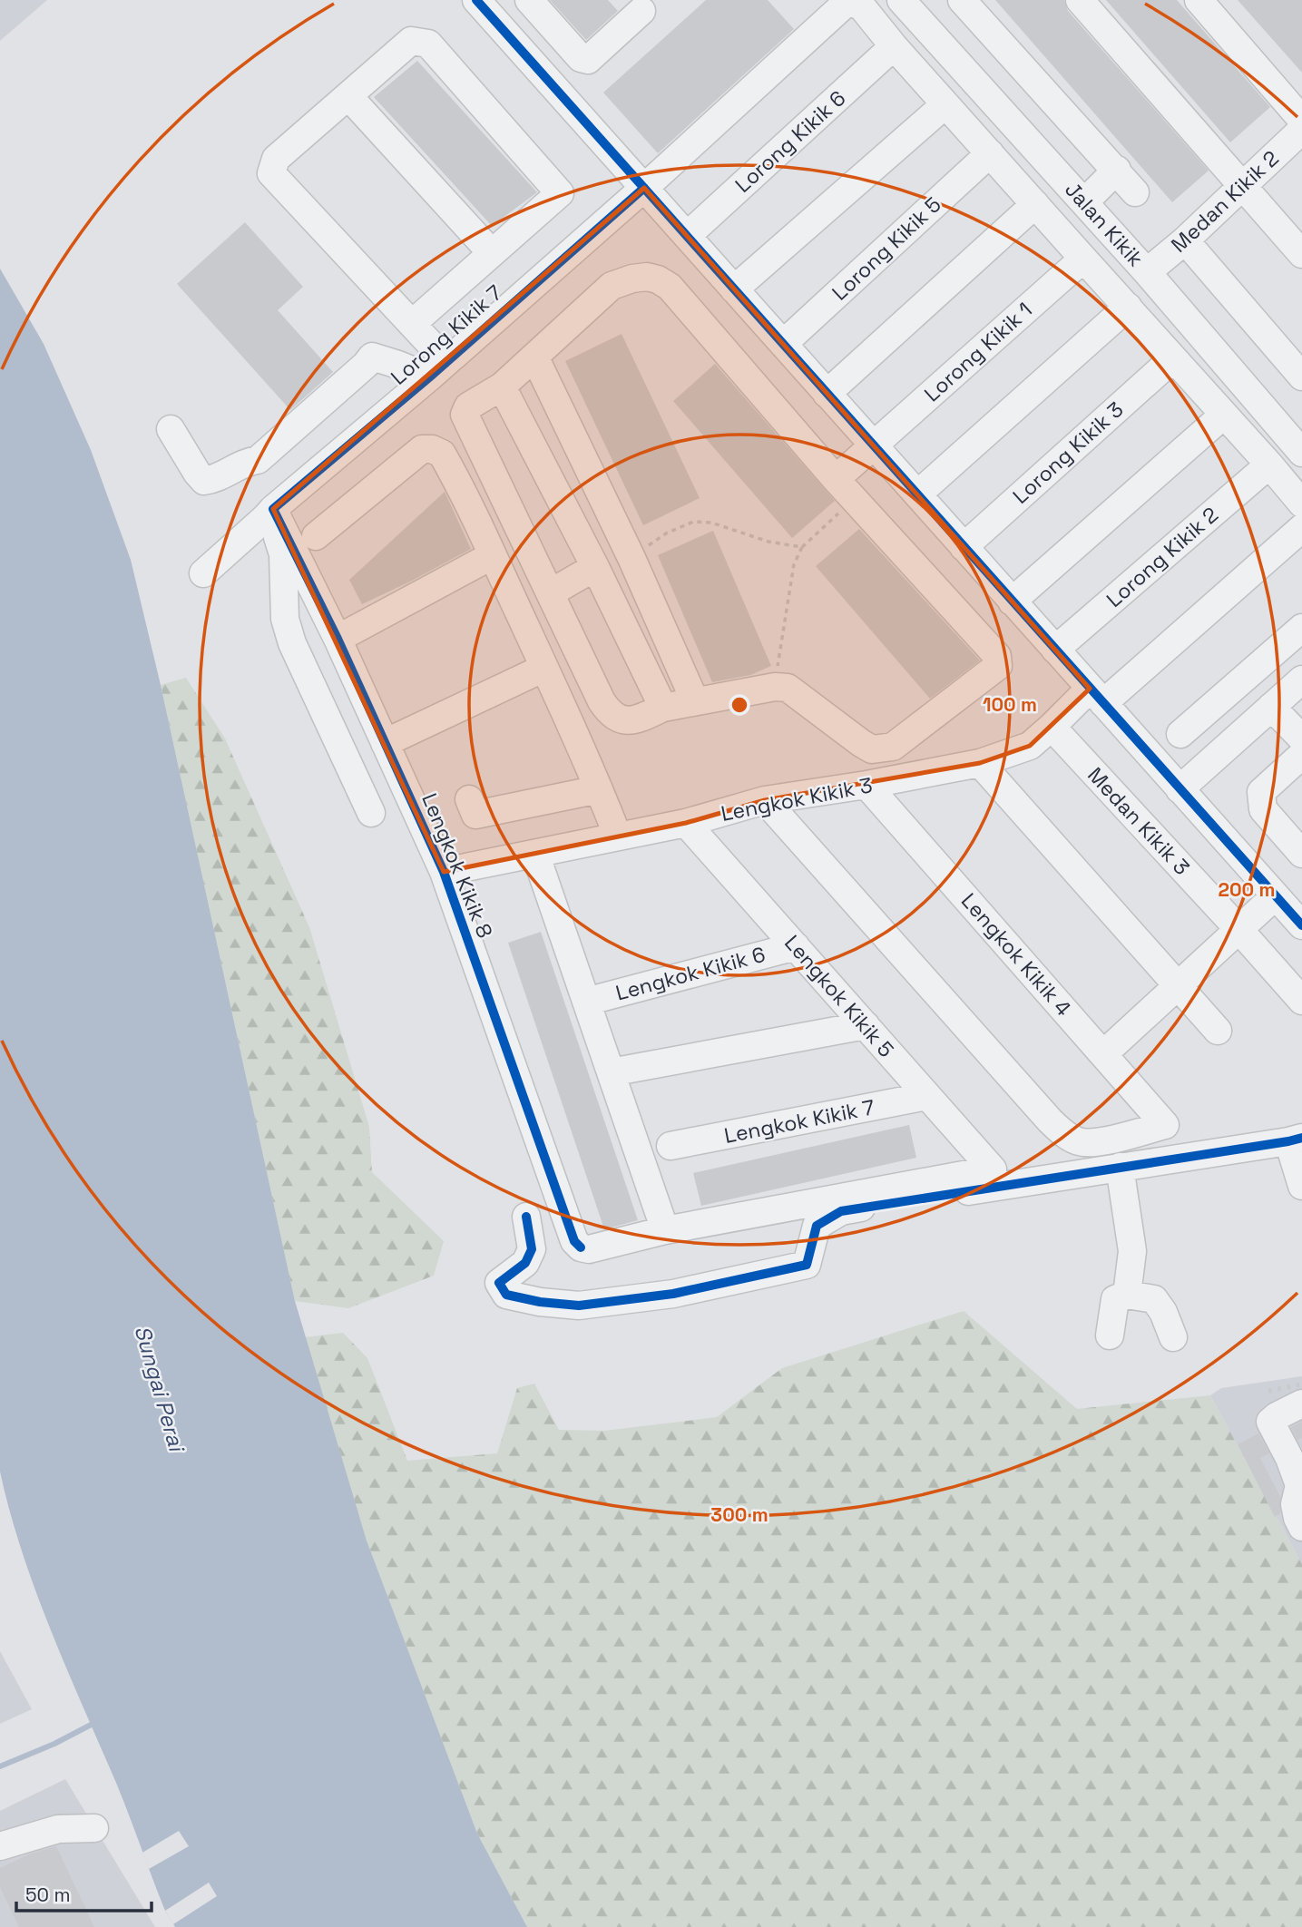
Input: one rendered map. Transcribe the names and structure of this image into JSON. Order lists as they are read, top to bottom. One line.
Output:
{"streets":{"street":["Lorong Kikik 6","Medan Kikik 2","Jalan Kikik","Lorong Kikik 5","Lorong Kikik 7","Lorong Kikik 1","Lorong Kikik 3","Lorong Kikik 2","Lengkok Kikik 3","Medan Kikik 3","Lengkok Kikik 8","Lengkok Kikik 4","Lengkok Kikik 6","Lengkok Kikik 5","Lengkok Kikik 7"]},"crossings":[["Medan Kikik 2","Jalan Kikik"],["Lorong Kikik 7","Lengkok Kikik 8"],["Lengkok Kikik 3","Medan Kikik 3"],["Lengkok Kikik 3","Lengkok Kikik 8"],["Lengkok Kikik 3","Lengkok Kikik 4"],["Lengkok Kikik 3","Lengkok Kikik 5"],["Lengkok Kikik 8","Lengkok Kikik 5"],["Lengkok Kikik 6","Lengkok Kikik 5"],["Lengkok Kikik 5","Lengkok Kikik 7"]],"water":["Sungai Perai"],"scale_bar":"50 m","rings":["100 m","200 m","300 m"]}
